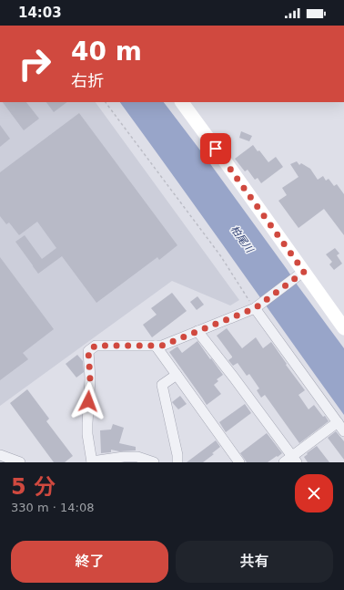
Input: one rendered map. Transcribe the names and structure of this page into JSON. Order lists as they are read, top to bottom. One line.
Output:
{"water":["柏尾川"],"page":{"status":"14:03","turn":["40 m","右折"],"heading":["5 分","330 m · 14:08"],"buttons":["終了","共有"]}}
